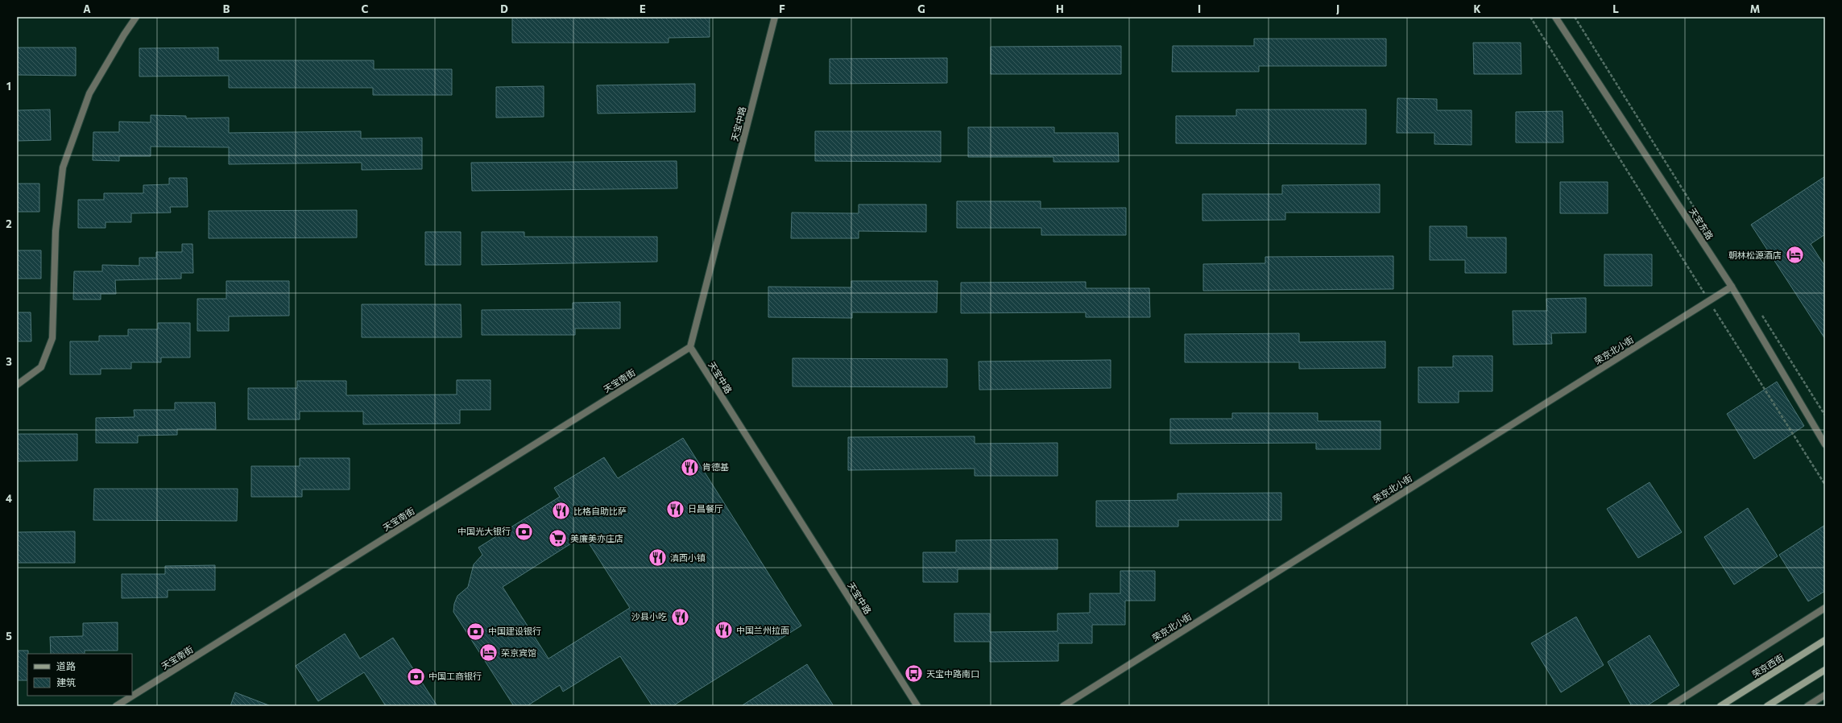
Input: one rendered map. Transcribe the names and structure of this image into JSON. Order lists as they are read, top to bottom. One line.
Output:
{"streets":{"main road":["荣京西街"],"street":["天宝中路","天宝东路","荣京北小街","天宝南街"]},"crossings":[["天宝中路","天宝南街"],["天宝东路","荣京北小街"]],"places":{"hotel":["朝林松源酒店","荣京宾馆"],"restaurant":["肯德基","日昌餐厅","比格自助比萨","滇西小镇","沙县小吃","中国兰州拉面"],"bank":["中国光大银行","中国建设银行","中国工商银行"],"supermarket":["美廉美亦庄店"],"bus stop":["天宝中路南口"]},"legend":["道路","建筑"],"grid":{"columns":["A","B","C","D","E","F","G","H","I","J","K","L","M"],"rows":["1","2","3","4","5"]}}
